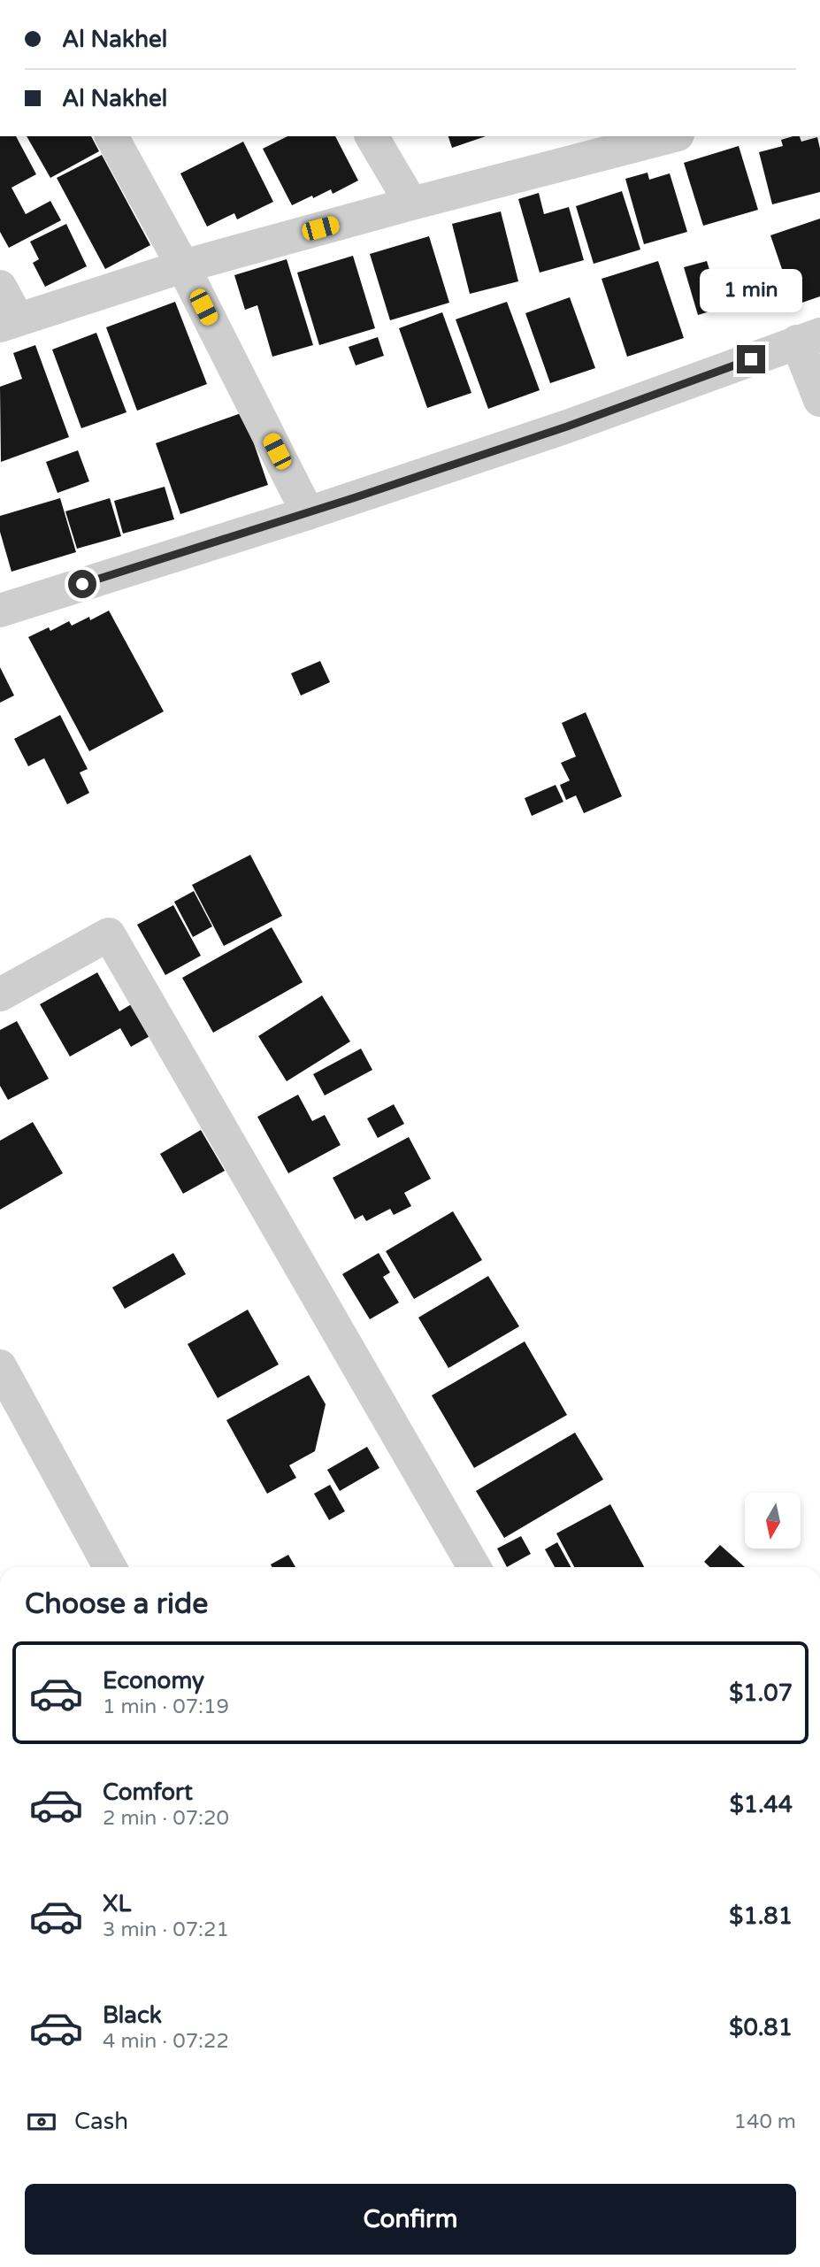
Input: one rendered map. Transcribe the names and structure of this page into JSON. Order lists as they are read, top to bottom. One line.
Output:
{"north":"bottom","page":{"banner":["Al Nakhel","Al Nakhel"],"bubble":"1 min","heading":"Choose a ride","list":[{"name":"Economy","note":"1 min · 07:19","value":"$1.07"},{"name":"Comfort","note":"2 min · 07:20","value":"$1.44"},{"name":"XL","note":"3 min · 07:21","value":"$1.81"},{"name":"Black","note":"4 min · 07:22","value":"$0.81"}],"pay":["Cash","140 m"],"buttons":"Confirm"}}
